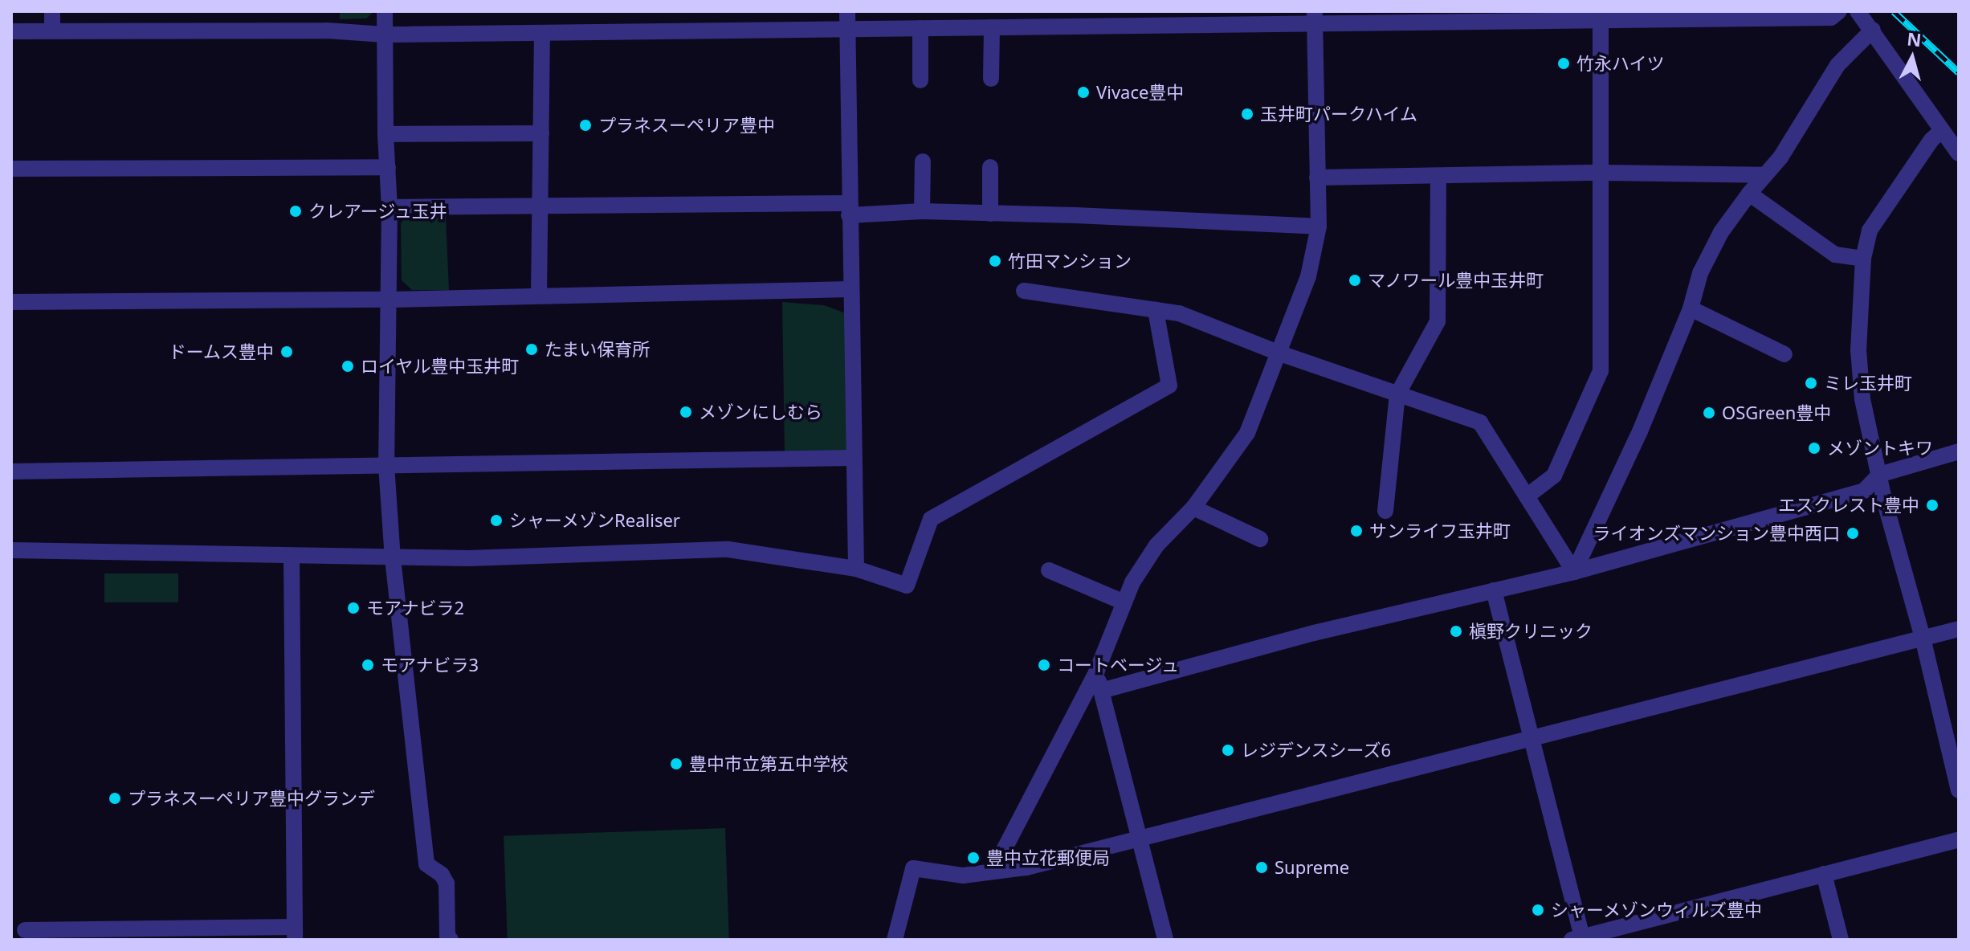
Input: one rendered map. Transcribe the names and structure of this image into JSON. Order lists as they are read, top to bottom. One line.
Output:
{"places":["竹永ハイツ","Vivace豊中","玉井町パークハイム","プラネスーペリア豊中","クレアージュ玉井","竹田マンション","マノワール豊中玉井町","たまい保育所","ドームス豊中","ロイヤル豊中玉井町","ミレ玉井町","メゾンにしむら","OSGreen豊中","メゾントキワ","エスクレスト豊中","シャーメゾンRealiser","サンライフ玉井町","ライオンズマンション豊中西口","モアナビラ2","槇野クリニック","モアナビラ3","コートベージュ","レジデンスシーズ6","豊中市立第五中学校","プラネスーペリア豊中グランデ","豊中立花郵便局","Supreme","シャーメゾンウィルズ豊中"],"north":"top"}
